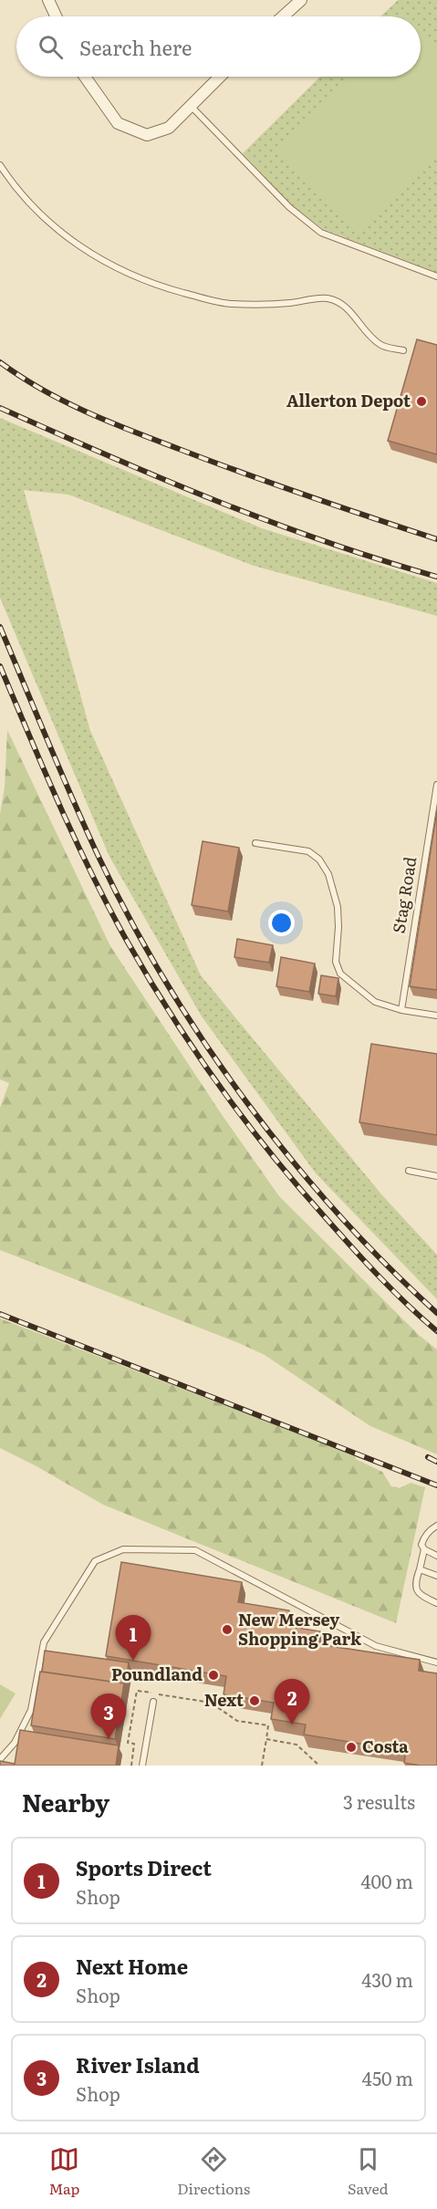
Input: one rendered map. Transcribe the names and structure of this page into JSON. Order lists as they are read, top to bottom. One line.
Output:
{"streets":{"lane":["Stag Road"]},"places":["Allerton Depot","New Mersey Shopping Park","Poundland","Next","Costa"],"page":{"search":"Search here","pins":["1","2","3"],"heading":["Nearby","3 results"],"list":[{"mark":"1","name":"Sports Direct","note":"Shop","value":"400 m"},{"mark":"2","name":"Next Home","note":"Shop","value":"430 m"},{"mark":"3","name":"River Island","note":"Shop","value":"450 m"}],"nav":["Map","Directions","Saved"]}}
